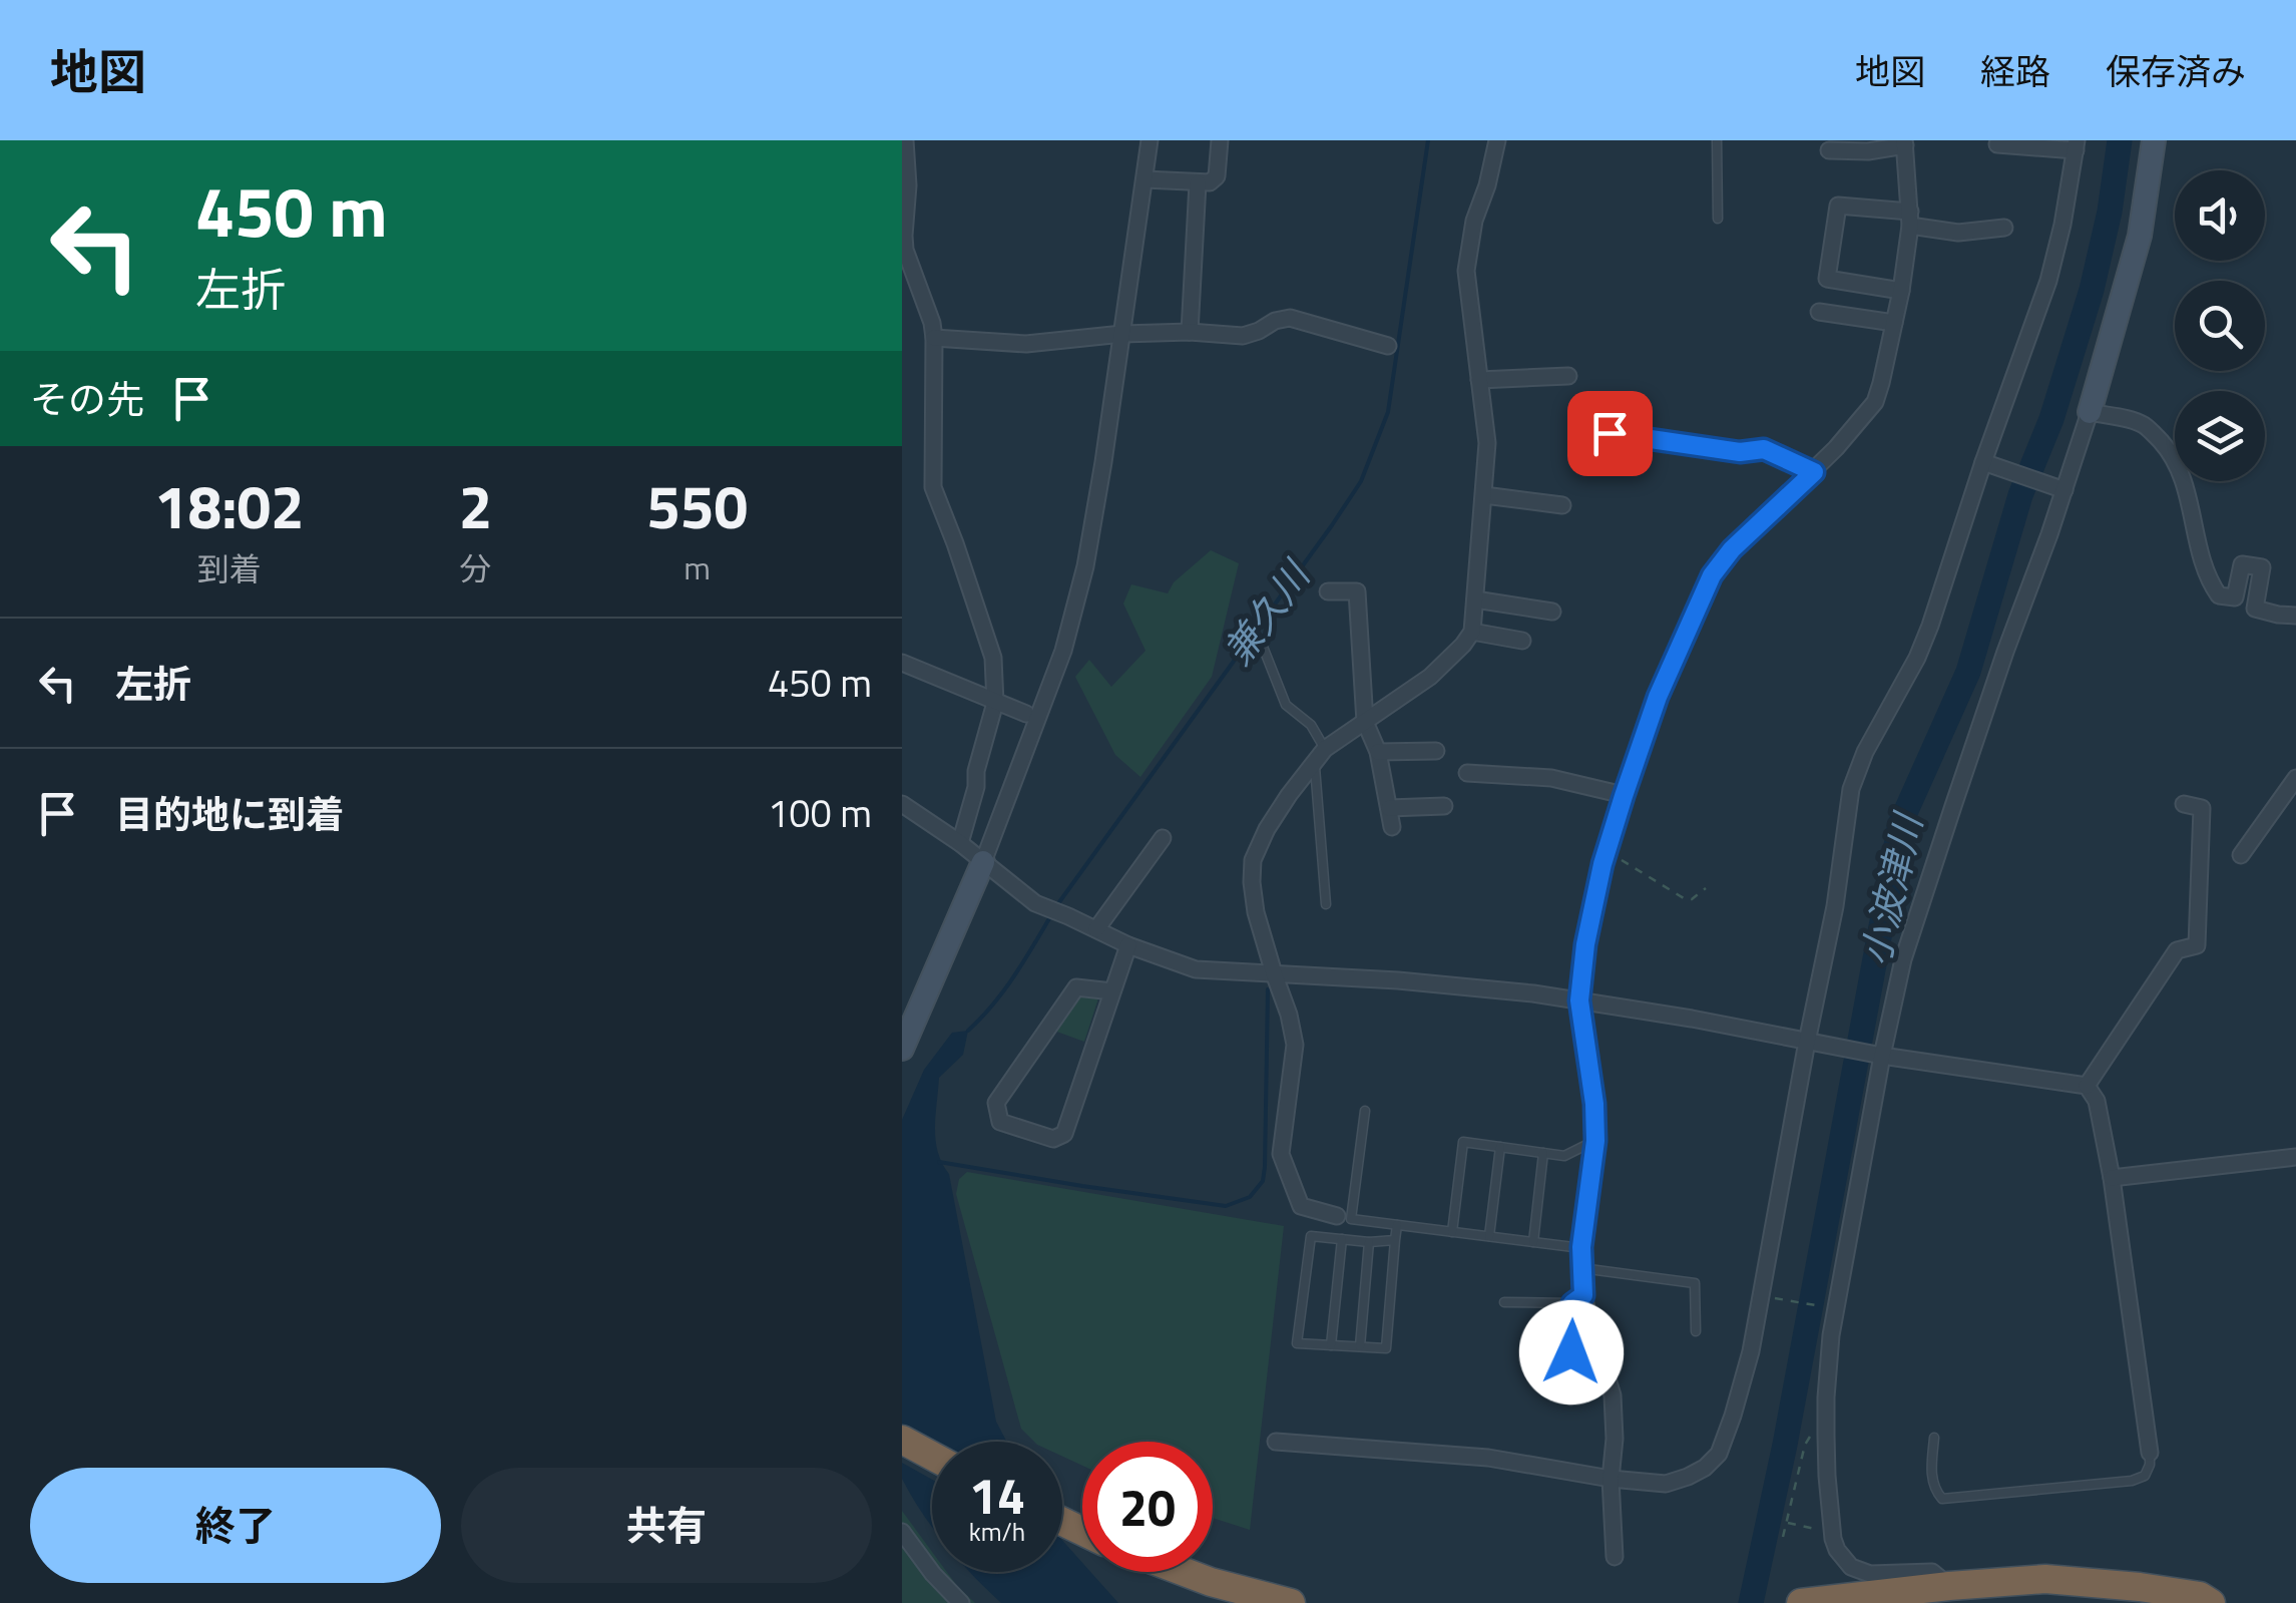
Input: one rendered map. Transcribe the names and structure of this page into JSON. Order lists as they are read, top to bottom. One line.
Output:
{"water":["兼久川","小波津川"],"page":{"header":"地図","nav":["地図","経路","保存済み"],"turn":["450 m","左折"],"then":"その先","eta":["18:02","到着","2","分","550","m"],"list":[{"name":"左折","value":"450 m"},{"name":"目的地に到着","value":"100 m"}],"speed":"14 km/h","limit":"20","buttons":["終了","共有"]}}
